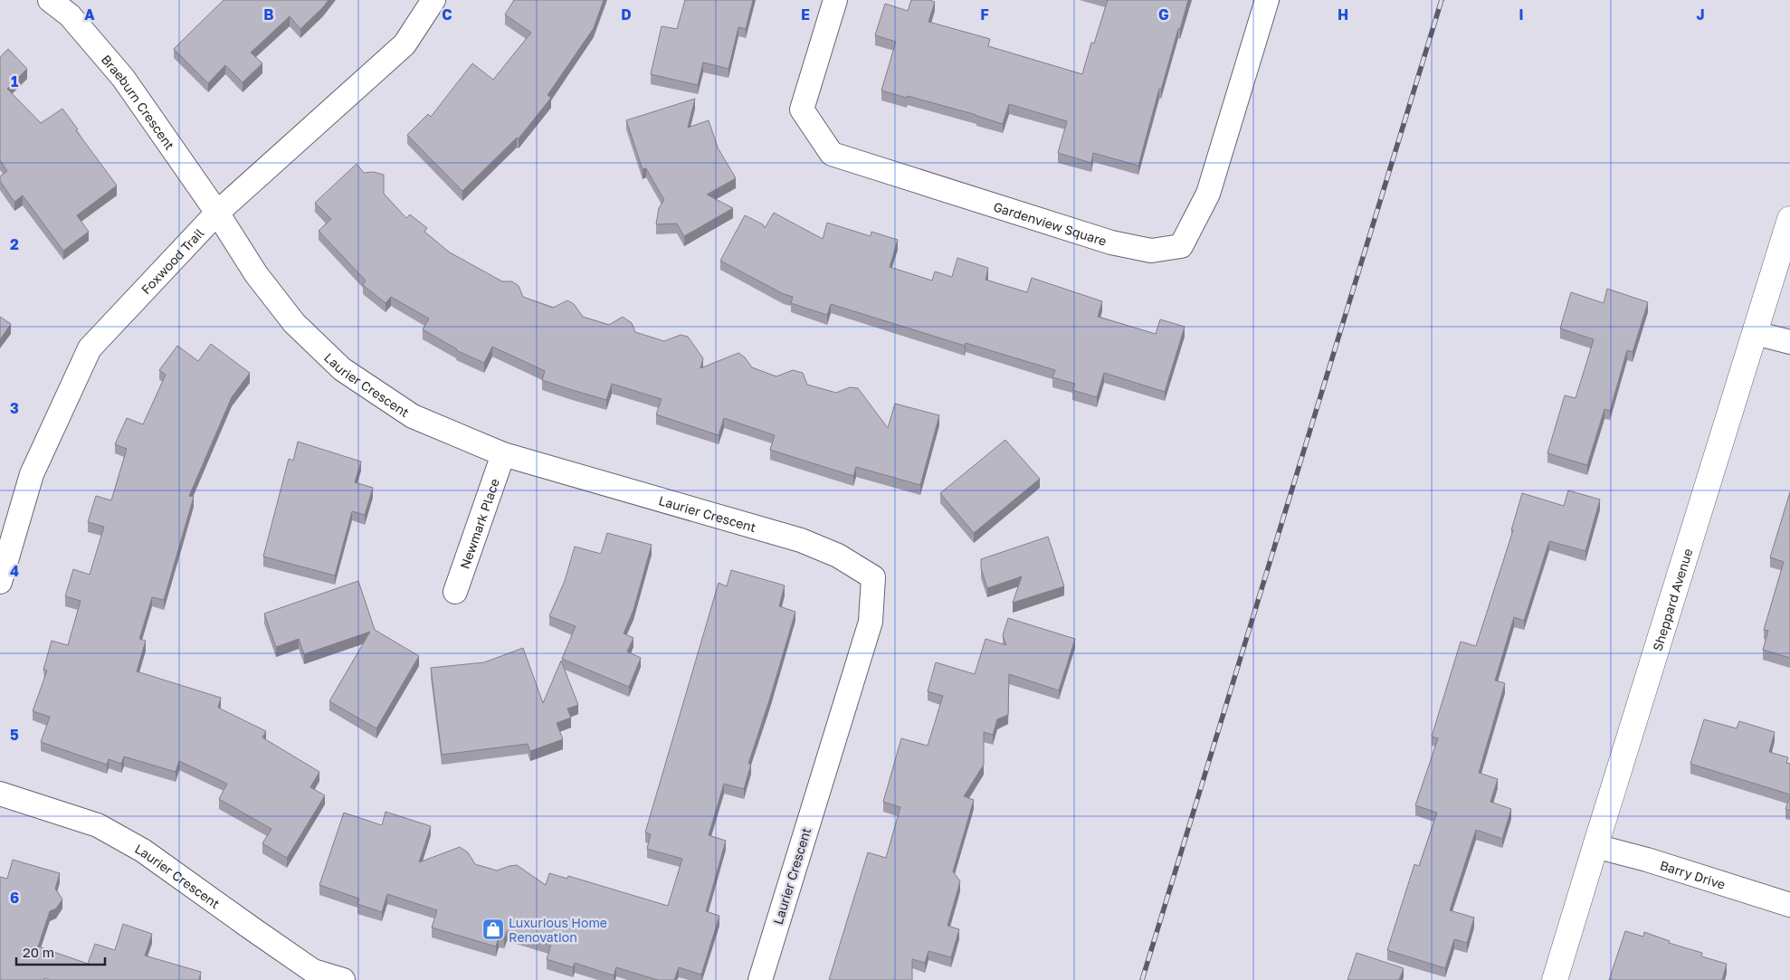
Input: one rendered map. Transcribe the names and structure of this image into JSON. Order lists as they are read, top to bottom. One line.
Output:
{"streets":{"street":["Braeburn Crescent","Gardenview Square","Foxwood Trail","Laurier Crescent","Newmark Place","Sheppard Avenue","Barry Drive"]},"crossings":[["Braeburn Crescent","Foxwood Trail"],["Braeburn Crescent","Laurier Crescent"],["Foxwood Trail","Laurier Crescent"],["Laurier Crescent","Newmark Place"],["Sheppard Avenue","Barry Drive"]],"places":{"shop":["Luxurious Home Renovation"]},"scale_bar":"20 m","grid":{"columns":["A","B","C","D","E","F","G","H","I","J"],"rows":["1","2","3","4","5","6"]}}
